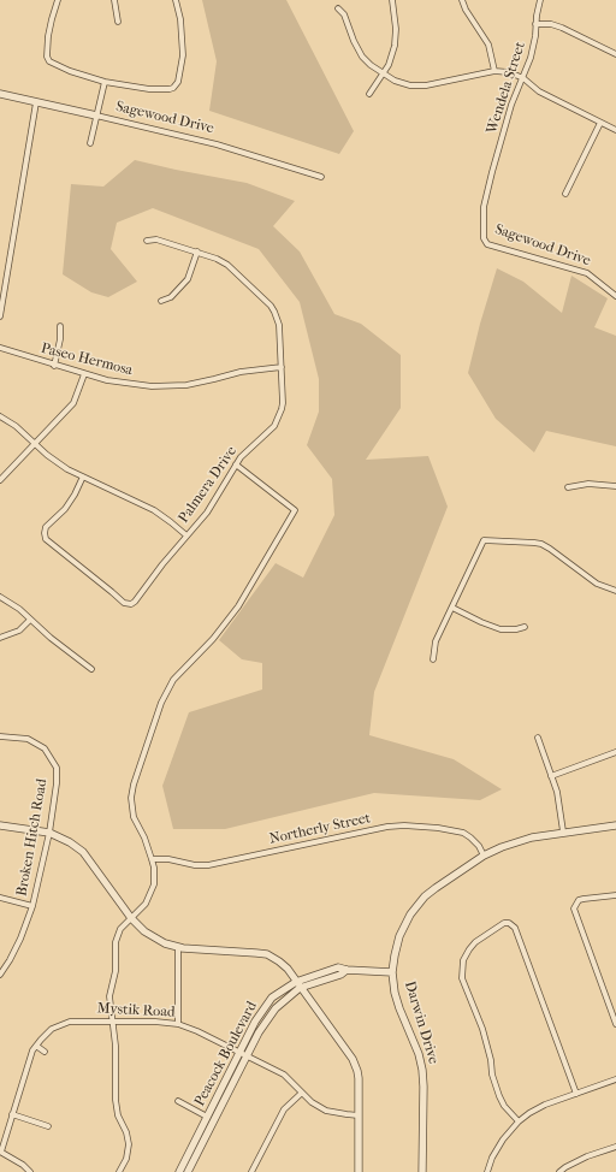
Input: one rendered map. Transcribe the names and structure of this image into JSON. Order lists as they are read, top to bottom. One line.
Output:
{"streets":{"street":["Wendela Street","Sagewood Drive","Paseo Hermosa","Palmera Drive","Northerly Street","Broken Hitch Road","Mystik Road","Darwin Drive","Peacock Boulevard"]},"crossings":[["Wendela Street","Sagewood Drive"],["Paseo Hermosa","Palmera Drive"],["Northerly Street","Darwin Drive"],["Mystik Road","Peacock Boulevard"],["Darwin Drive","Peacock Boulevard"]]}
